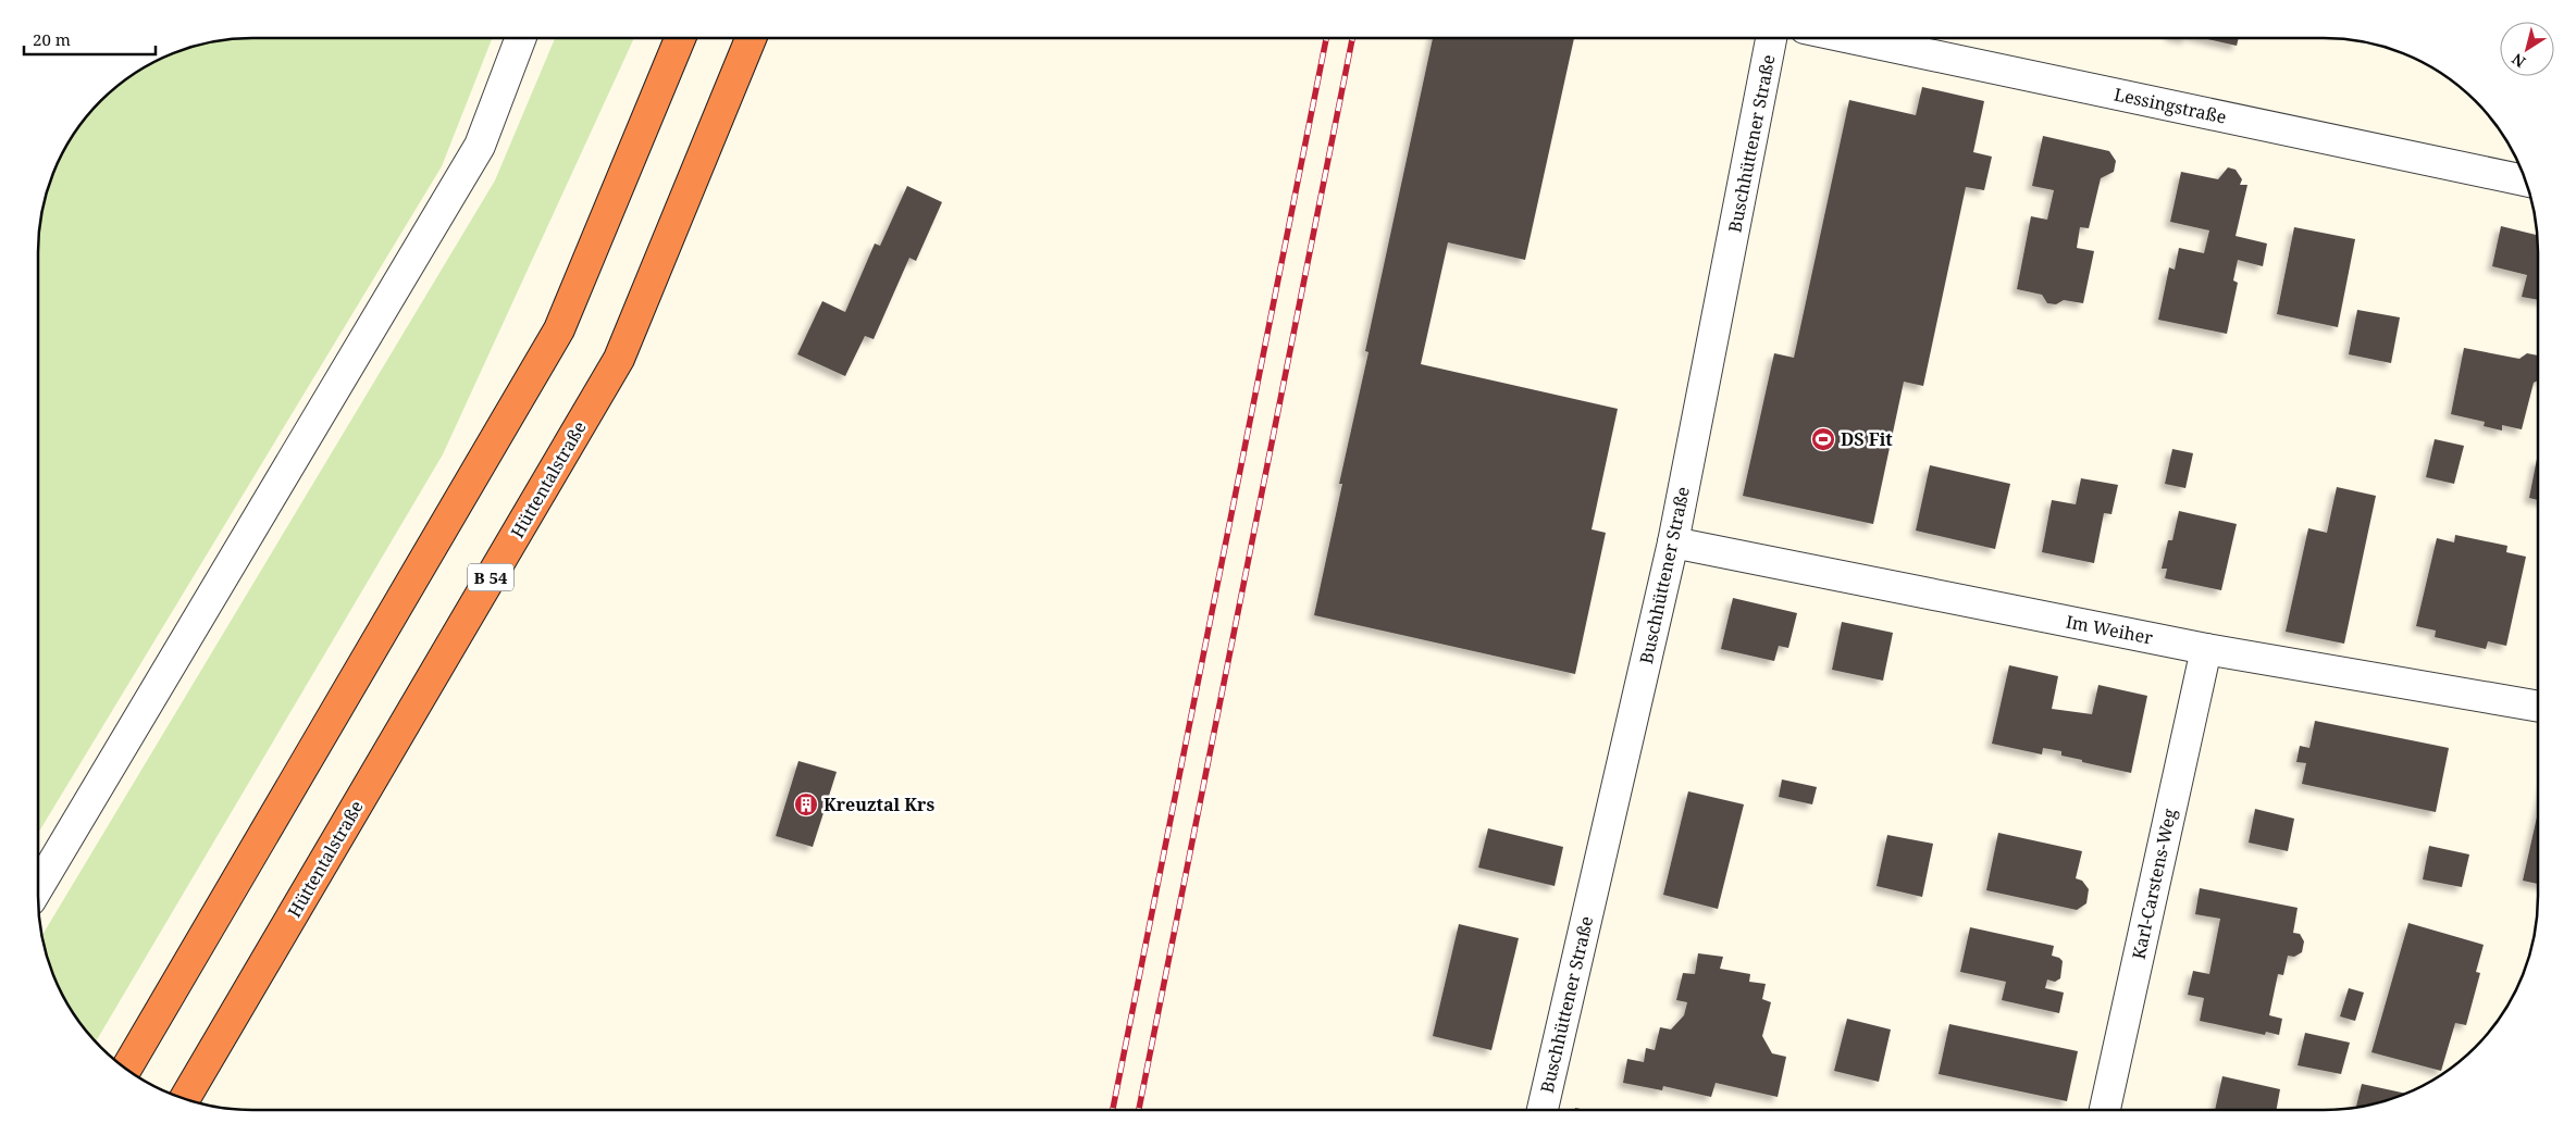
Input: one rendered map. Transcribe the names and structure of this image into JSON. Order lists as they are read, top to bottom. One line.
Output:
{"streets":{"highway":["Hüttentalstraße","B 54"],"street":["Lessingstraße","Buschhüttener Straße","Im Weiher","Karl-Carstens-Weg"]},"crossings":[["Buschhüttener Straße","Im Weiher"],["Im Weiher","Karl-Carstens-Weg"]],"places":{"sports":["DS Fit"],"building":["Kreuztal Krs"]},"scale_bar":"20 m","north":"bottom left"}
